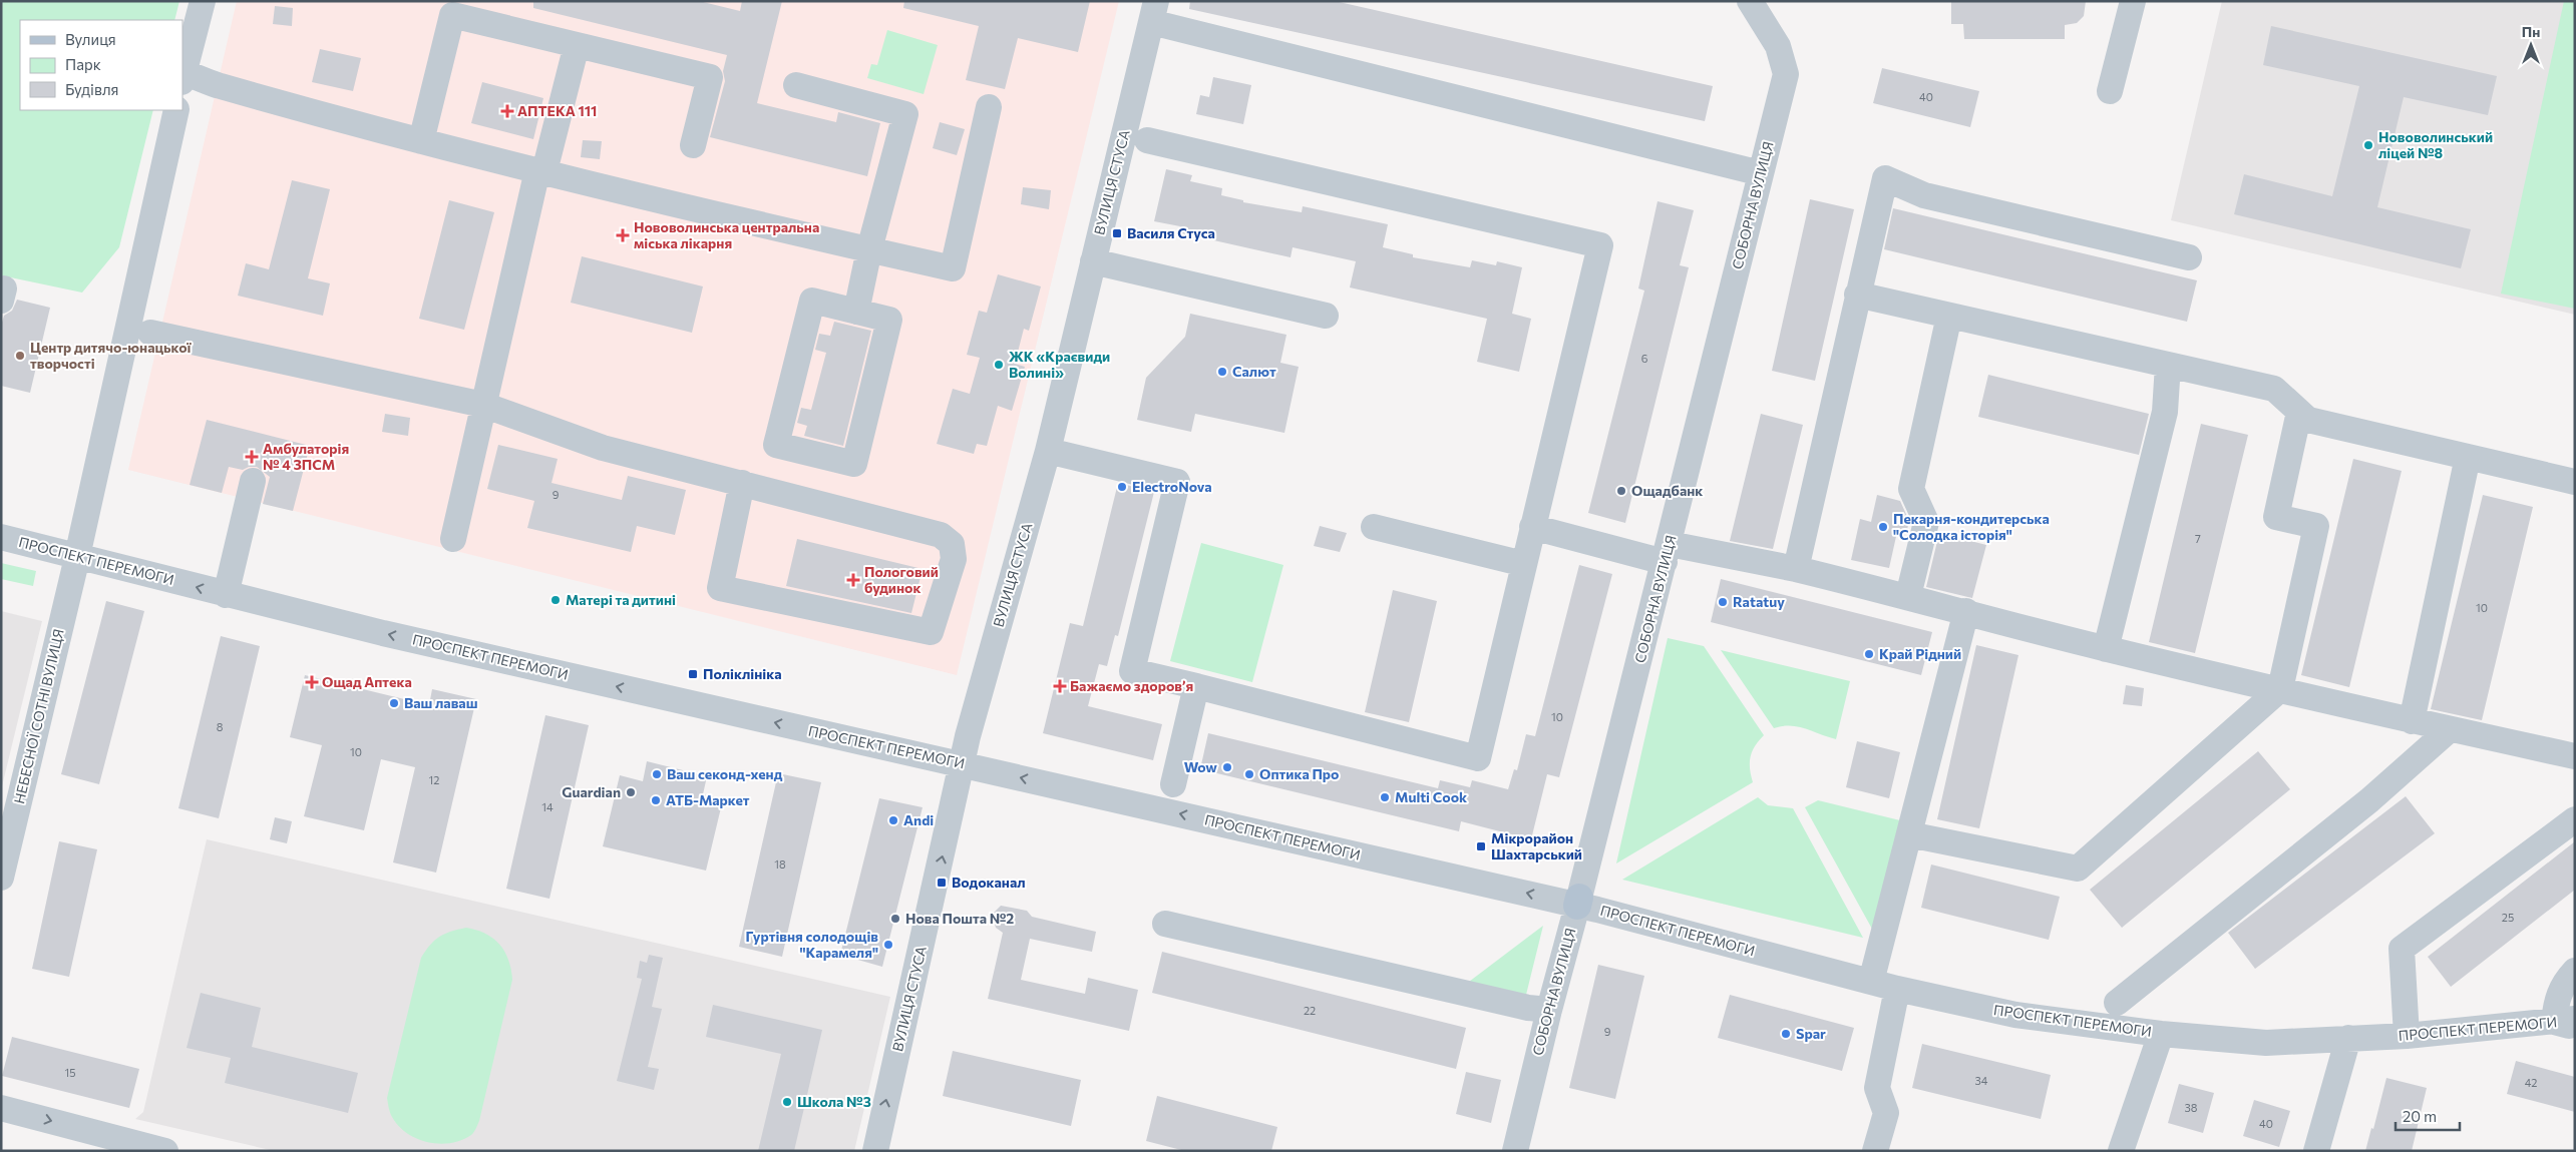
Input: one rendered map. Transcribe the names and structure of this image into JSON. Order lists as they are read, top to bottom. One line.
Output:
{"streets":{"street":["ВУЛИЦЯ СТУСА","СОБОРНА ВУЛИЦЯ","ПРОСПЕКТ ПЕРЕМОГИ","НЕБЕСНОЇ СОТНІ ВУЛИЦЯ"]},"crossings":[["ВУЛИЦЯ СТУСА","ПРОСПЕКТ ПЕРЕМОГИ"],["СОБОРНА ВУЛИЦЯ","ПРОСПЕКТ ПЕРЕМОГИ"],["ПРОСПЕКТ ПЕРЕМОГИ","НЕБЕСНОЇ СОТНІ ВУЛИЦЯ"]],"places":{"health":["АПТЕКА 111","Нововолинська центральна міська лікарня","Амбулаторія № 4 ЗПСМ","Пологовий будинок","Ощад Аптека","Бажаємо здоровʼя"],"other":["Нововолинський ліцей №8","Центр дитячо-юнацької творчості","ЖК «Краєвиди Волині»","Салют","ElectroNova","Ощадбанк","Пекарня-кондитерська \"Солодка історія\"","Матері та дитині","Ratatuy","Край Рідний","Ваш лаваш","Wow","Ваш секонд-хенд","Оптика Про","Guardian","Multi Cook","АТБ-Маркет","Andi","Нова Пошта №2","Гуртівня солодощів \"Карамеля\"","Spar","Школа №3"],"transit":["Василя Стуса","Поліклініка","Мікрорайон Шахтарський","Водоканал"]},"house_numbers":["40","6","9","7","10","10","8","10","12","14","18","25","22","9","15","34","42","38","40"],"legend":["Вулиця","Парк","Будівля"],"scale_bar":"20 m","north":"top"}
